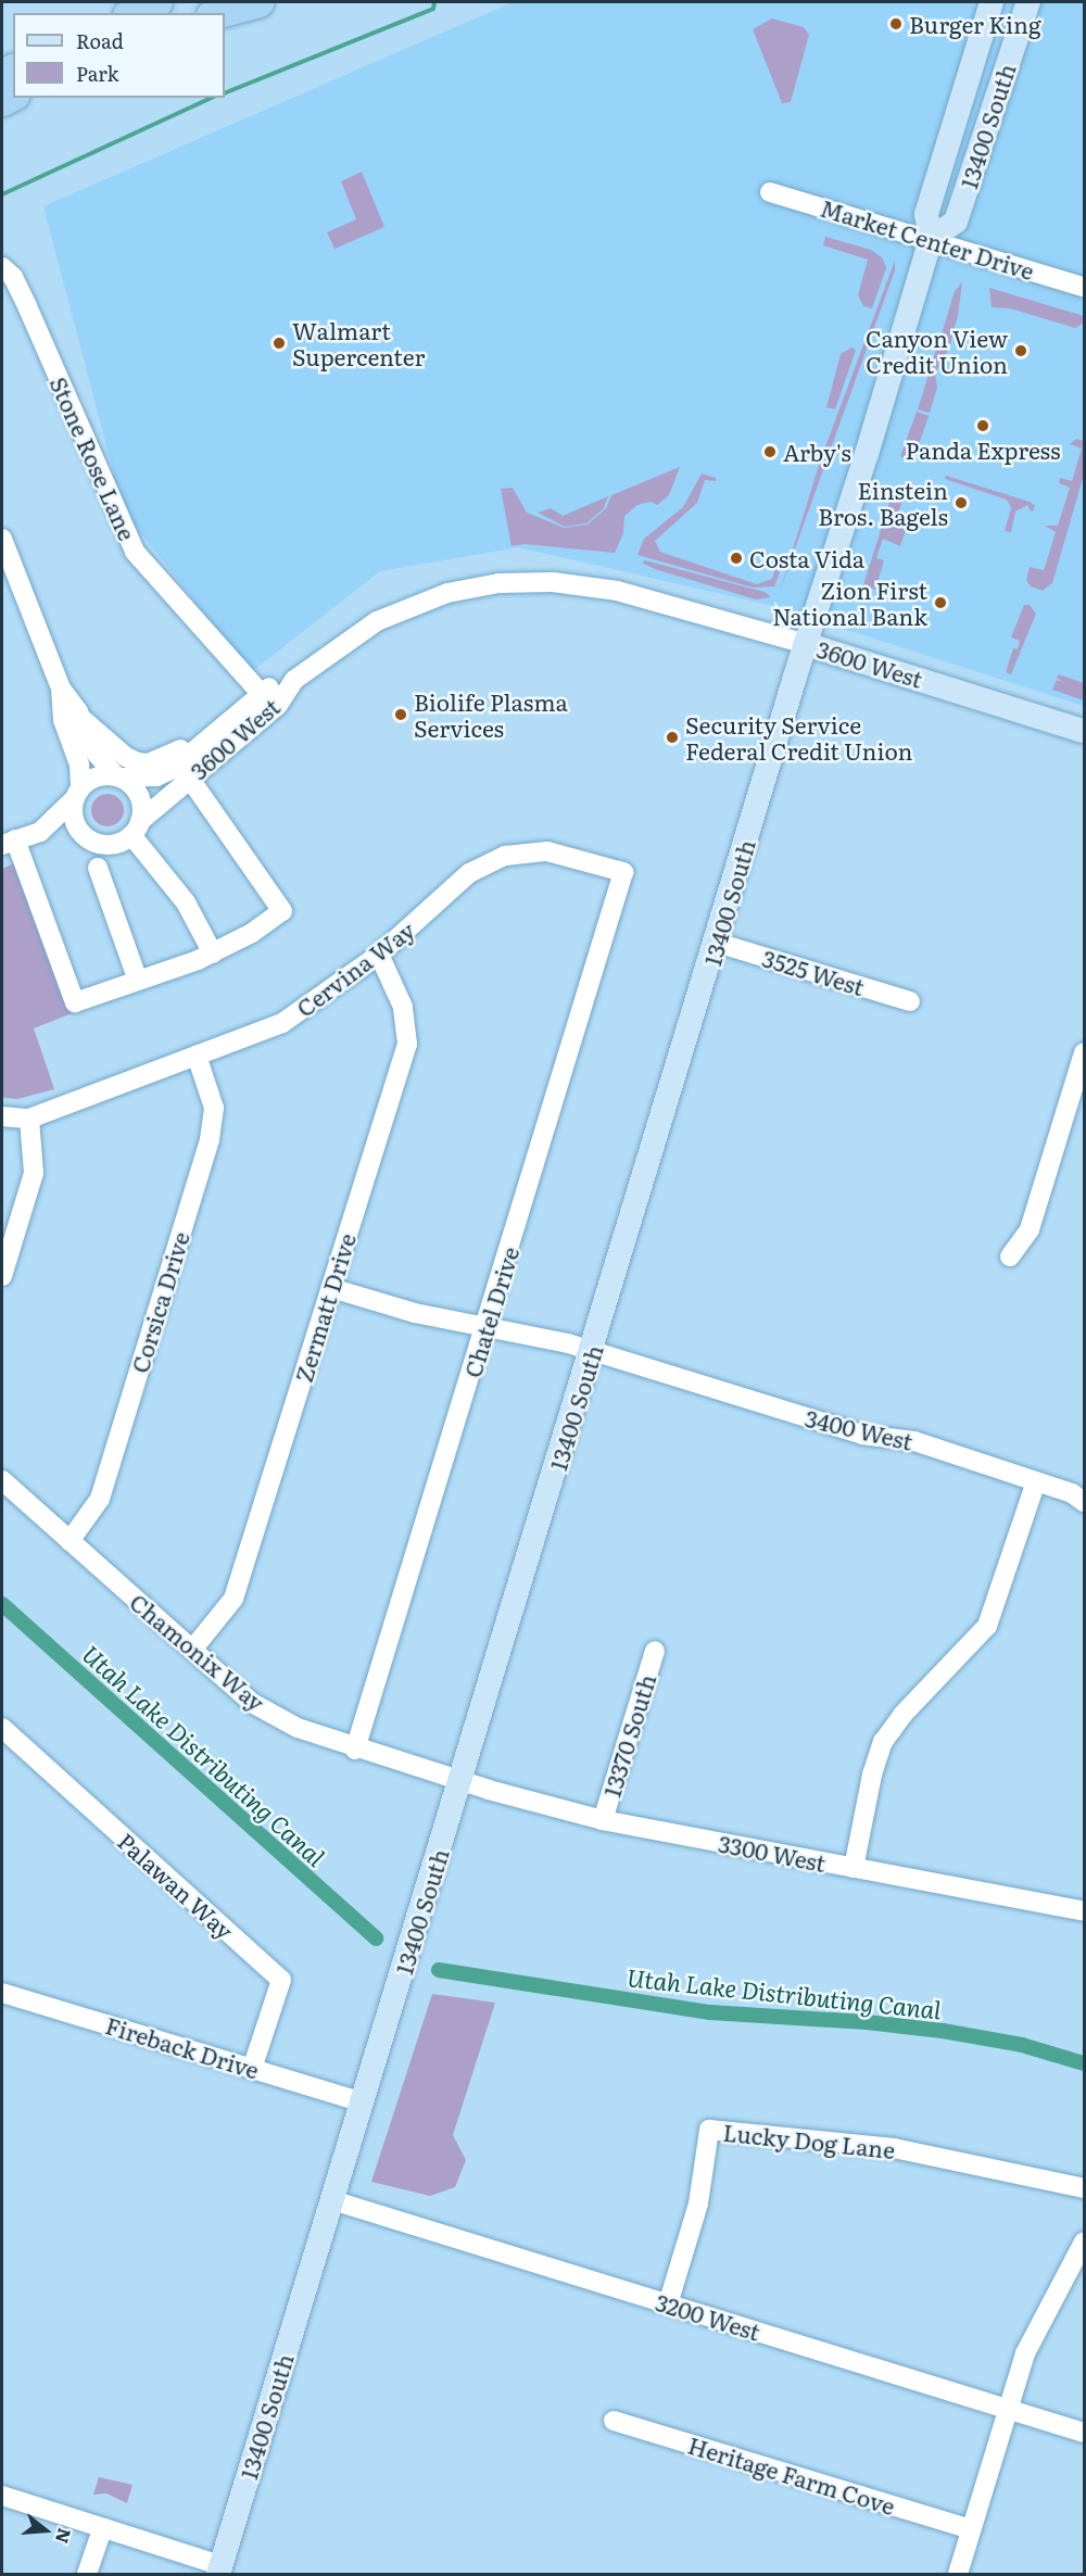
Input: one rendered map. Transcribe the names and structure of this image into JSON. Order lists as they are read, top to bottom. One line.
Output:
{"streets":{"main road":["13400 South","3600 West"],"street":["Market Center Drive","Stone Rose Lane","Cervina Way","3525 West","Corsica Drive","Zermatt Drive","Chatel Drive","3400 West","Chamonix Way","13370 South","3300 West","Palawan Way","Fireback Drive","Lucky Dog Lane","3200 West","Heritage Farm Cove"]},"crossings":[["13400 South","Market Center Drive"],["13400 South","3600 West"],["13400 South","3525 West"],["13400 South","3400 West"],["13400 South","Chamonix Way"],["13400 South","3300 West"],["13400 South","Fireback Drive"],["13400 South","3200 West"],["Stone Rose Lane","3600 West"],["Cervina Way","Corsica Drive"],["Cervina Way","Zermatt Drive"],["Cervina Way","Chatel Drive"],["Corsica Drive","Chamonix Way"],["Zermatt Drive","3400 West"],["Zermatt Drive","Chamonix Way"],["Chatel Drive","3400 West"],["Chatel Drive","Chamonix Way"],["Chamonix Way","3300 West"],["13370 South","3300 West"],["Palawan Way","Fireback Drive"],["Lucky Dog Lane","3200 West"]],"water":["Utah Lake Distributing Canal"],"places":["Burger King","Walmart Supercenter","Canyon View Credit Union","Panda Express","Arby's","Einstein Bros. Bagels","Costa Vida","Zion First National Bank","Biolife Plasma Services","Security Service Federal Credit Union"],"legend":["Road","Park"],"north":"right"}
